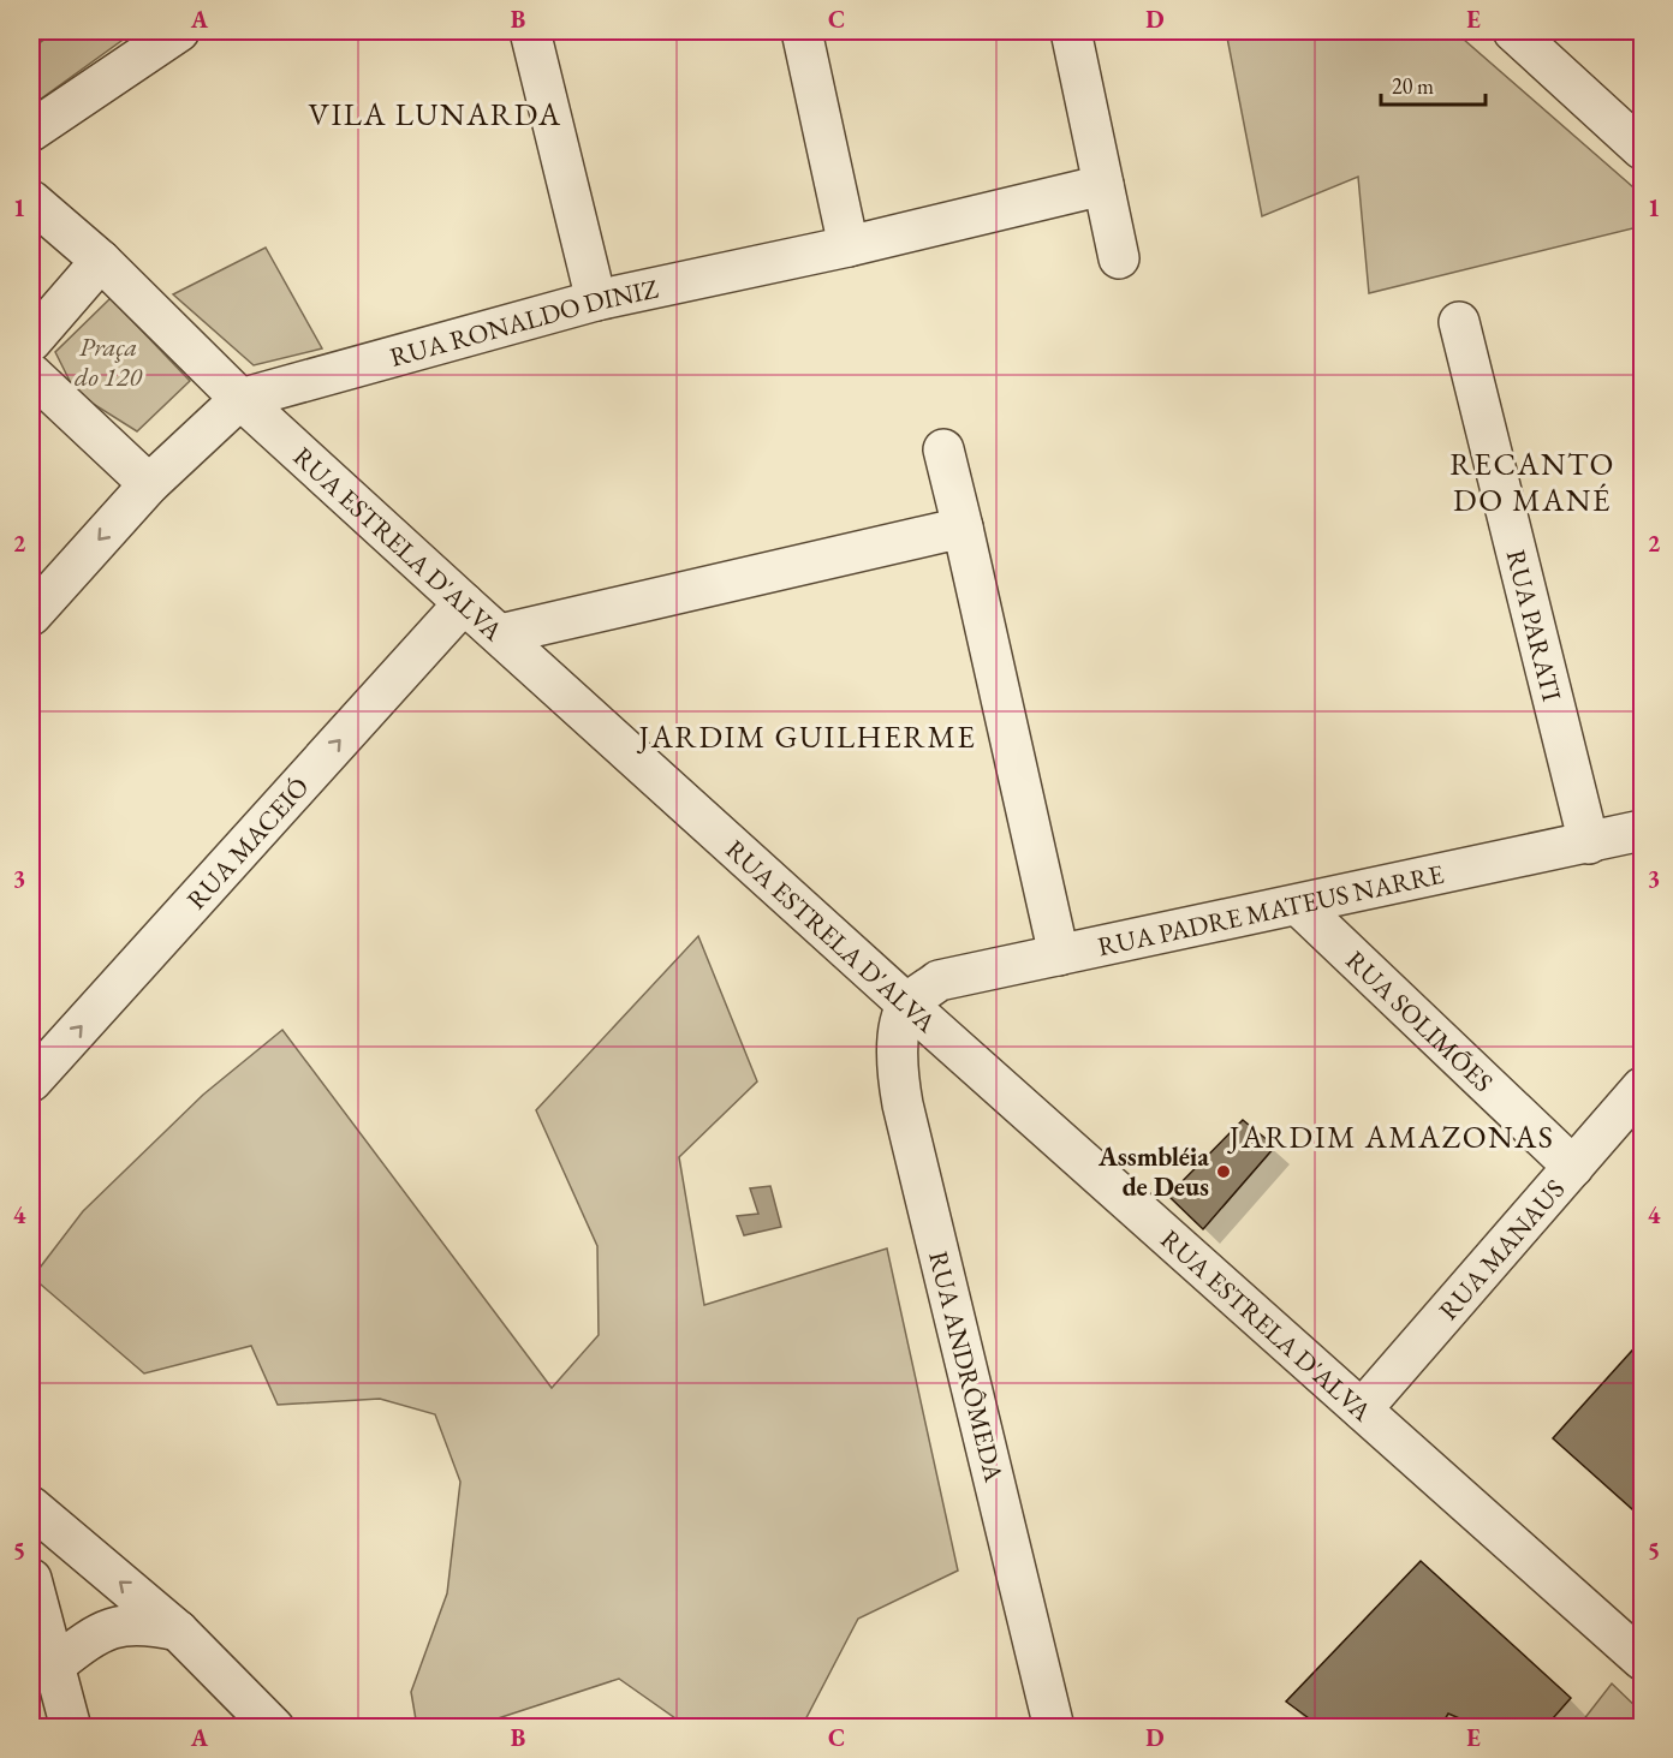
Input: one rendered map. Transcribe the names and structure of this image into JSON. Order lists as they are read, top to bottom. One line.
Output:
{"streets":{"street":["RUA RONALDO DINIZ","RUA ESTRELA D'ALVA","RUA PARATI","RUA MACEIÓ","RUA PADRE MATEUS NARRE","RUA SOLIMÕES","RUA MANAUS","RUA ANDRÔMEDA"]},"crossings":[["RUA RONALDO DINIZ","RUA ESTRELA D'ALVA"],["RUA ESTRELA D'ALVA","RUA MACEIÓ"],["RUA ESTRELA D'ALVA","RUA PADRE MATEUS NARRE"],["RUA ESTRELA D'ALVA","RUA MANAUS"],["RUA ESTRELA D'ALVA","RUA ANDRÔMEDA"],["RUA PARATI","RUA PADRE MATEUS NARRE"],["RUA PADRE MATEUS NARRE","RUA SOLIMÕES"],["RUA PADRE MATEUS NARRE","RUA ANDRÔMEDA"],["RUA SOLIMÕES","RUA MANAUS"]],"one_way":["RUA MACEIÓ"],"districts":["VILA LUNARDA","RECANTO DO MANÉ","JARDIM GUILHERME","JARDIM AMAZONAS"],"parks":["Praça do 120"],"places":["Assmbléia de Deus"],"scale_bar":"20 m","grid":{"columns":["A","B","C","D","E"],"rows":["1","2","3","4","5"]}}
